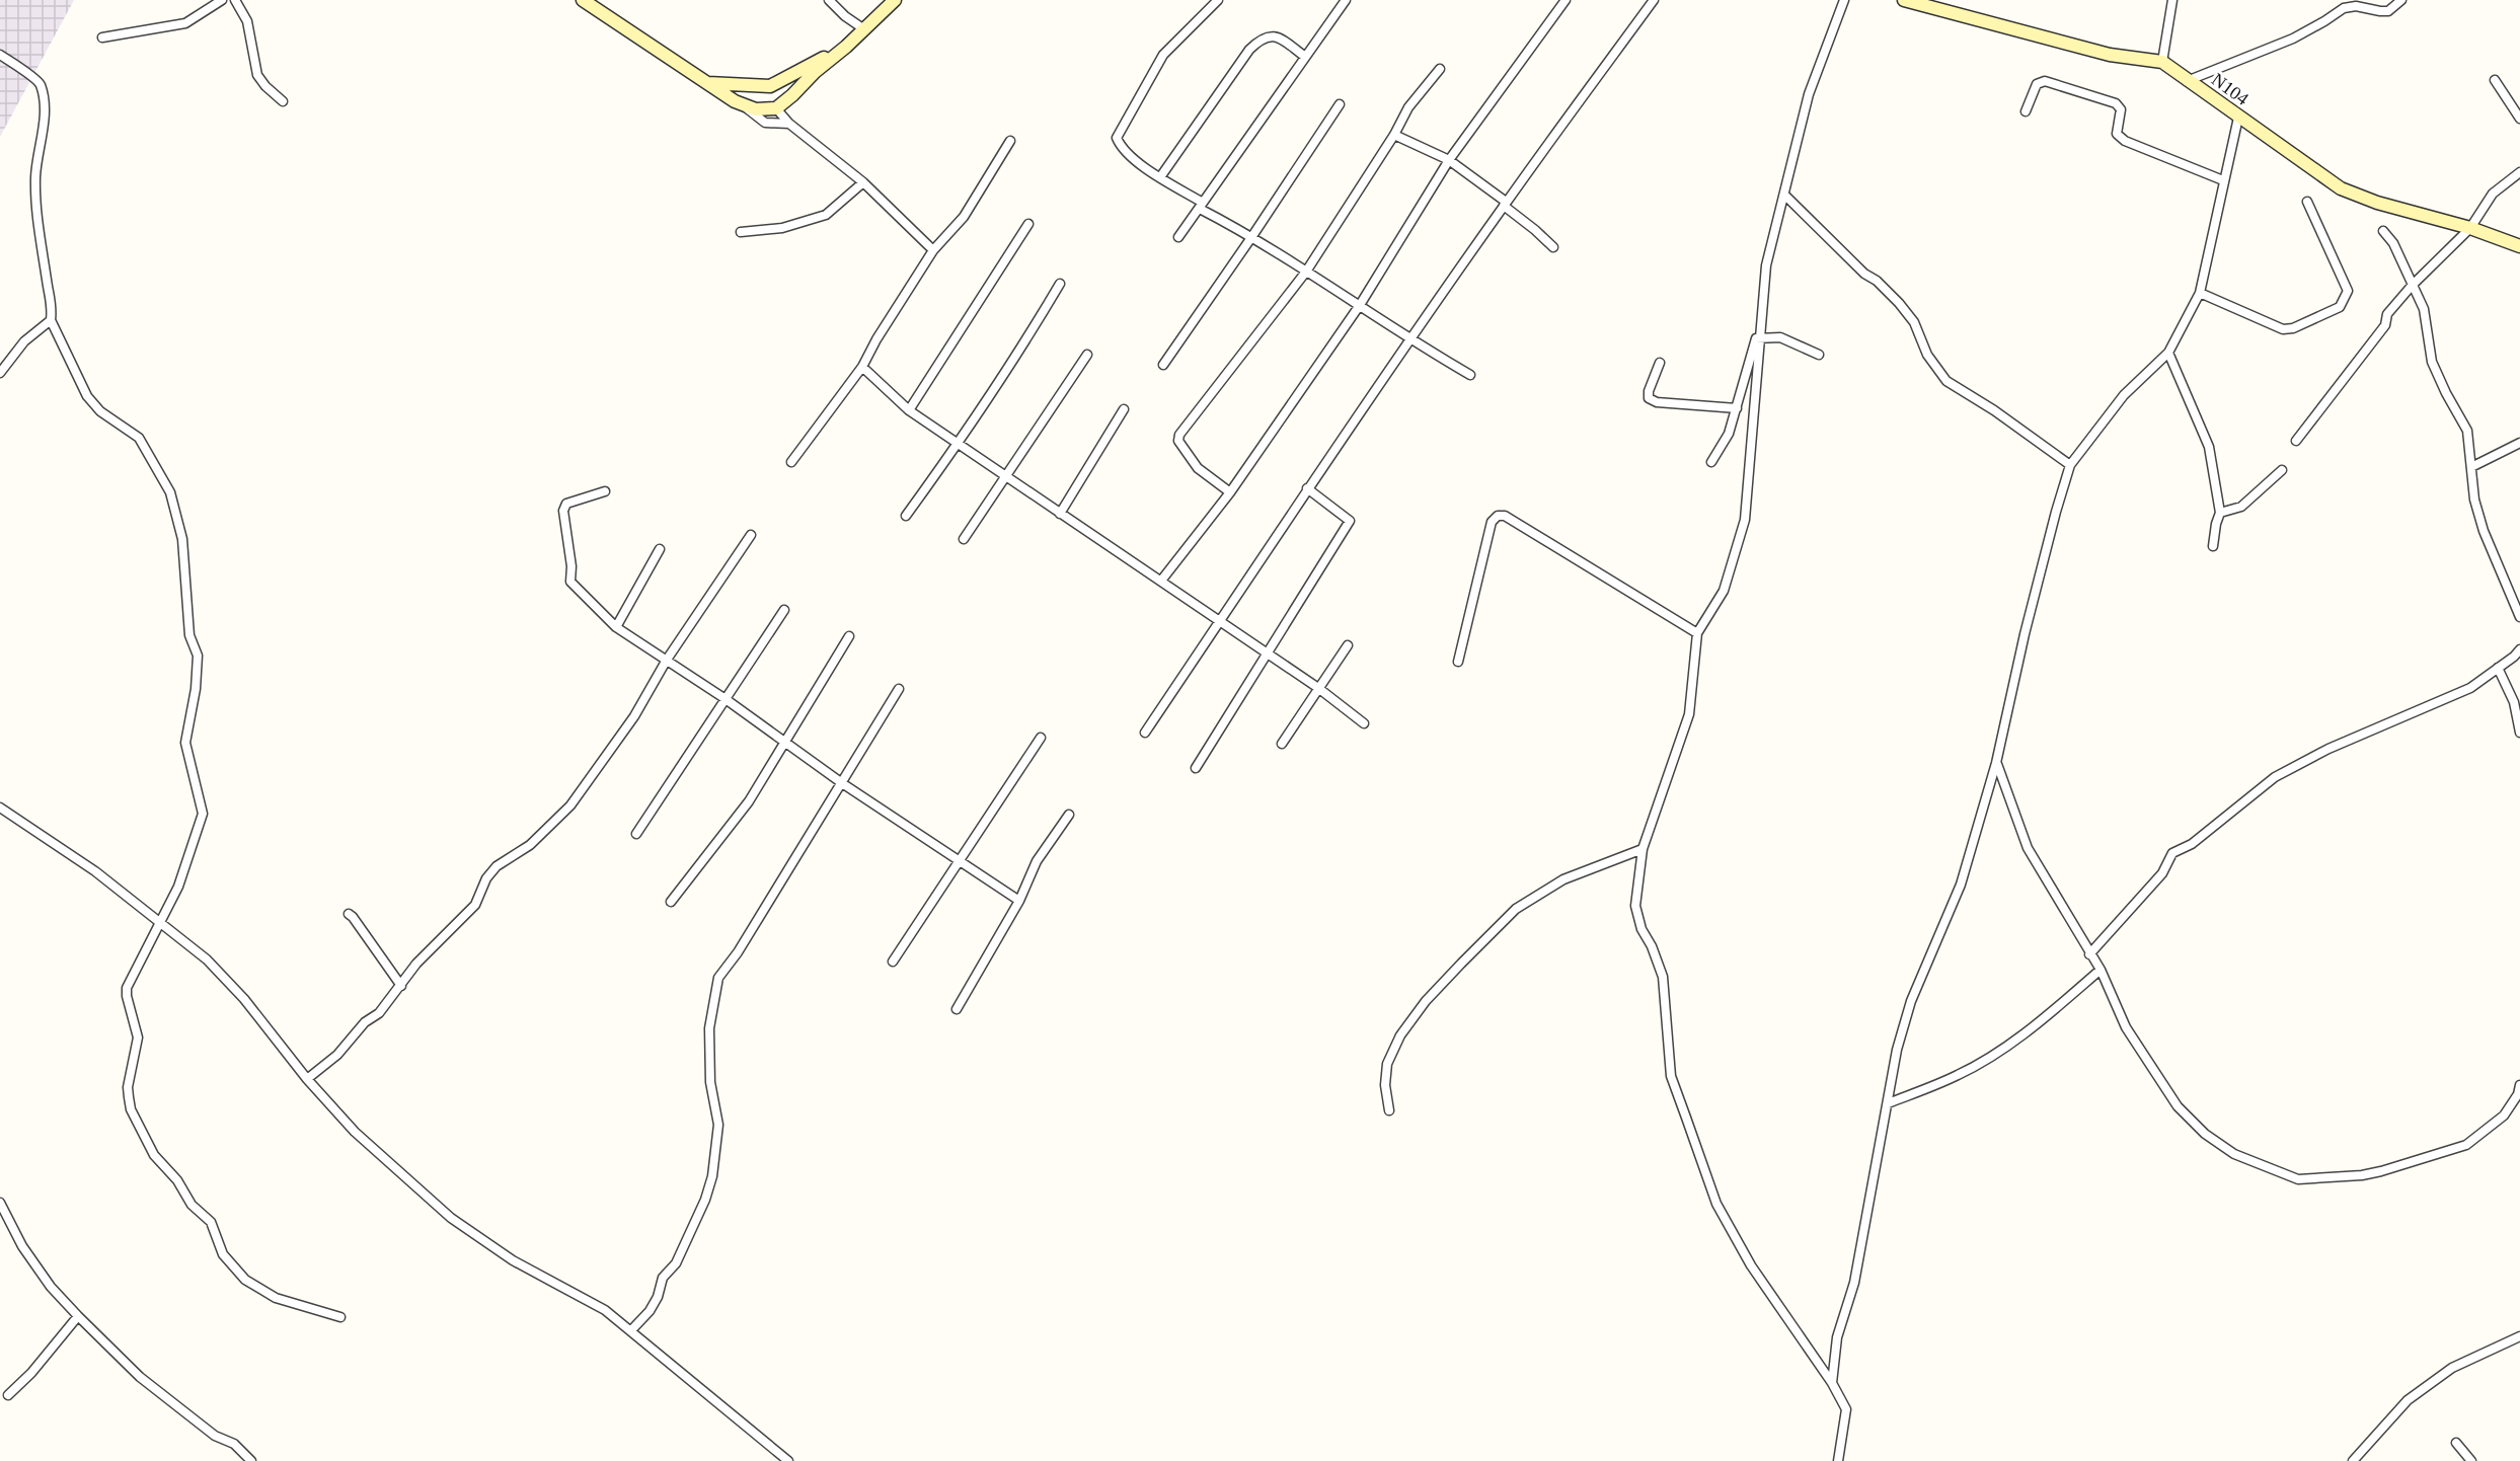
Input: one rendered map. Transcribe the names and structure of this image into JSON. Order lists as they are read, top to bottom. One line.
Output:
{"streets":{"street":["N104"]}}
